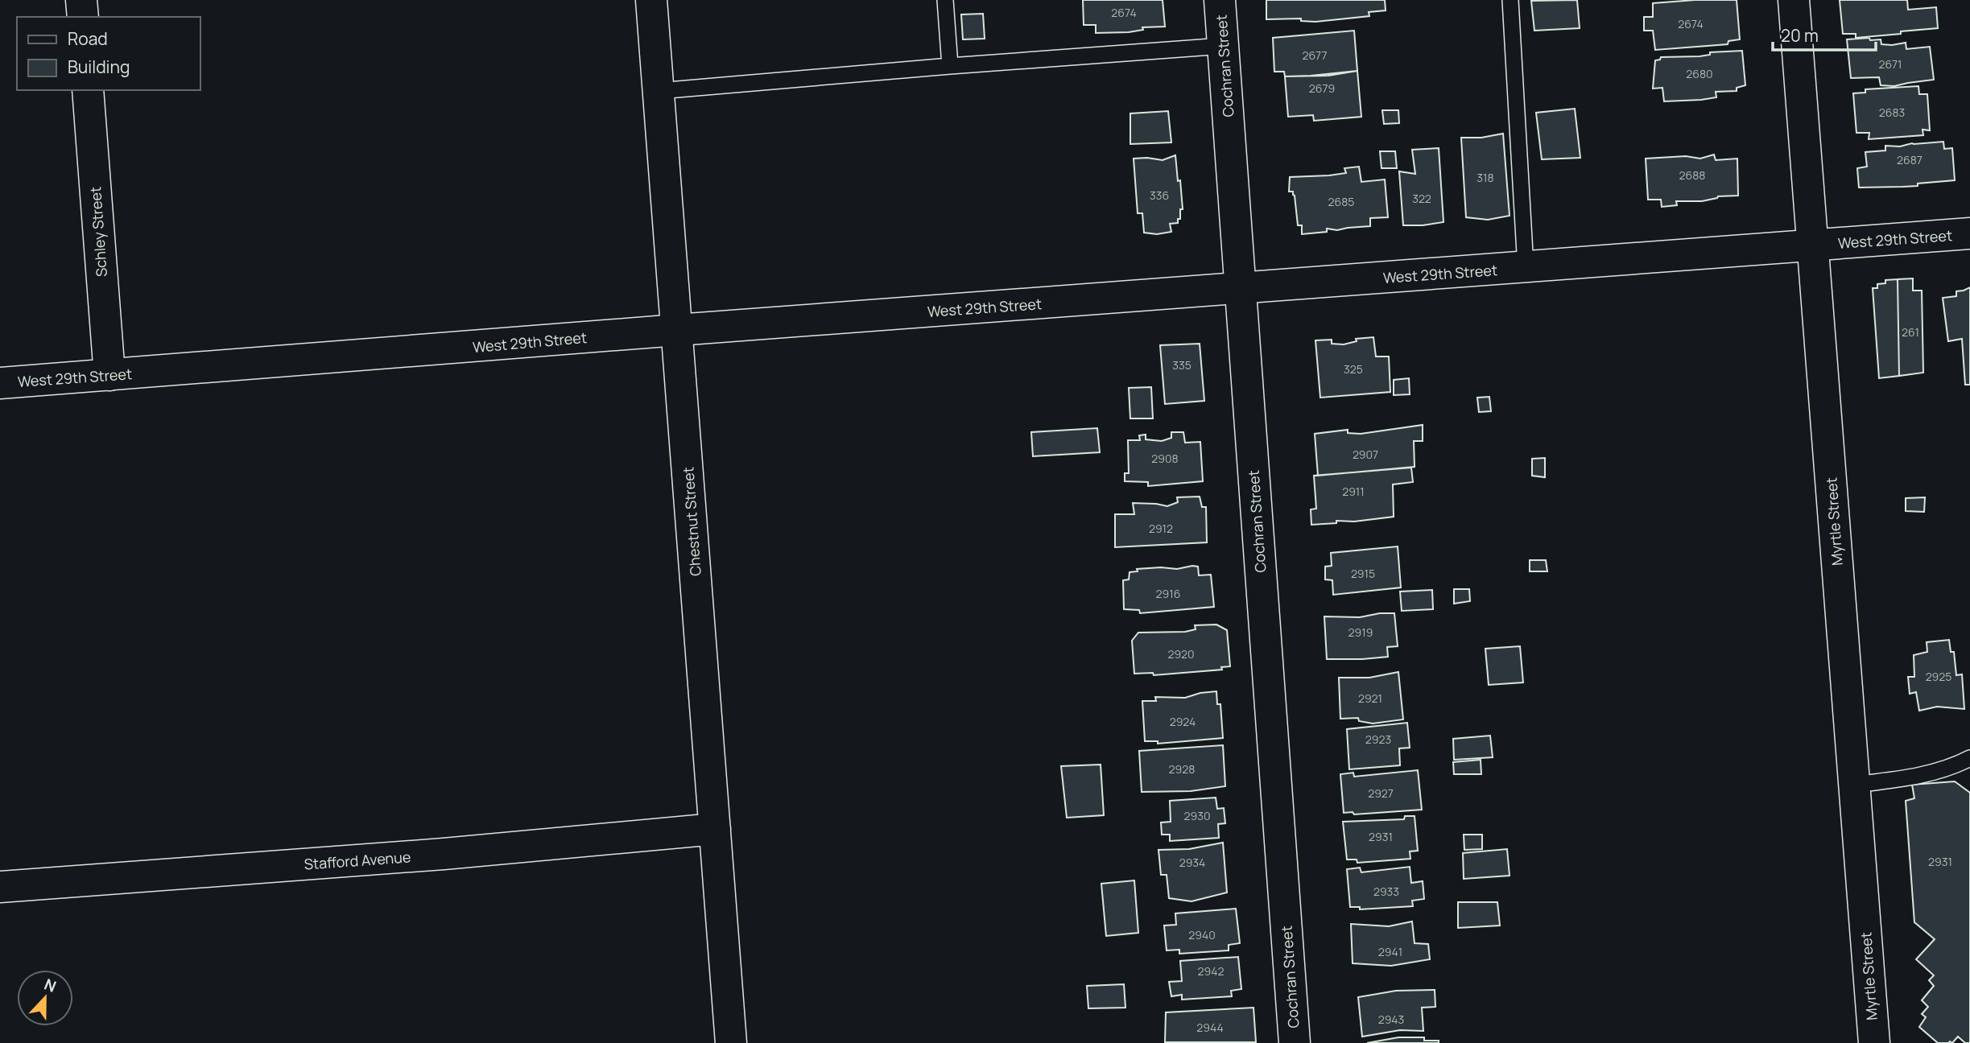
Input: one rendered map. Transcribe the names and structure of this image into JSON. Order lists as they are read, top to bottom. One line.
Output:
{"streets":{"street":["Cochran Street","Schley Street","West 29th Street","Chestnut Street","Myrtle Street","Stafford Avenue"]},"crossings":[["Cochran Street","West 29th Street"],["Schley Street","West 29th Street"],["West 29th Street","Chestnut Street"],["West 29th Street","Myrtle Street"],["Chestnut Street","Stafford Avenue"]],"house_numbers":["2674","2674","2677","2671","2680","2679","2683","2687","2688","318","336","322","2685","261","335","325","2907","2908","2911","2912","2915","2916","2919","2920","2925","2921","2924","2923","2928","2927","2930","2931","2931","2934","2933","2940","2941","2942","2943","2944"],"legend":["Road","Building"],"scale_bar":"20 m","north":"top"}
